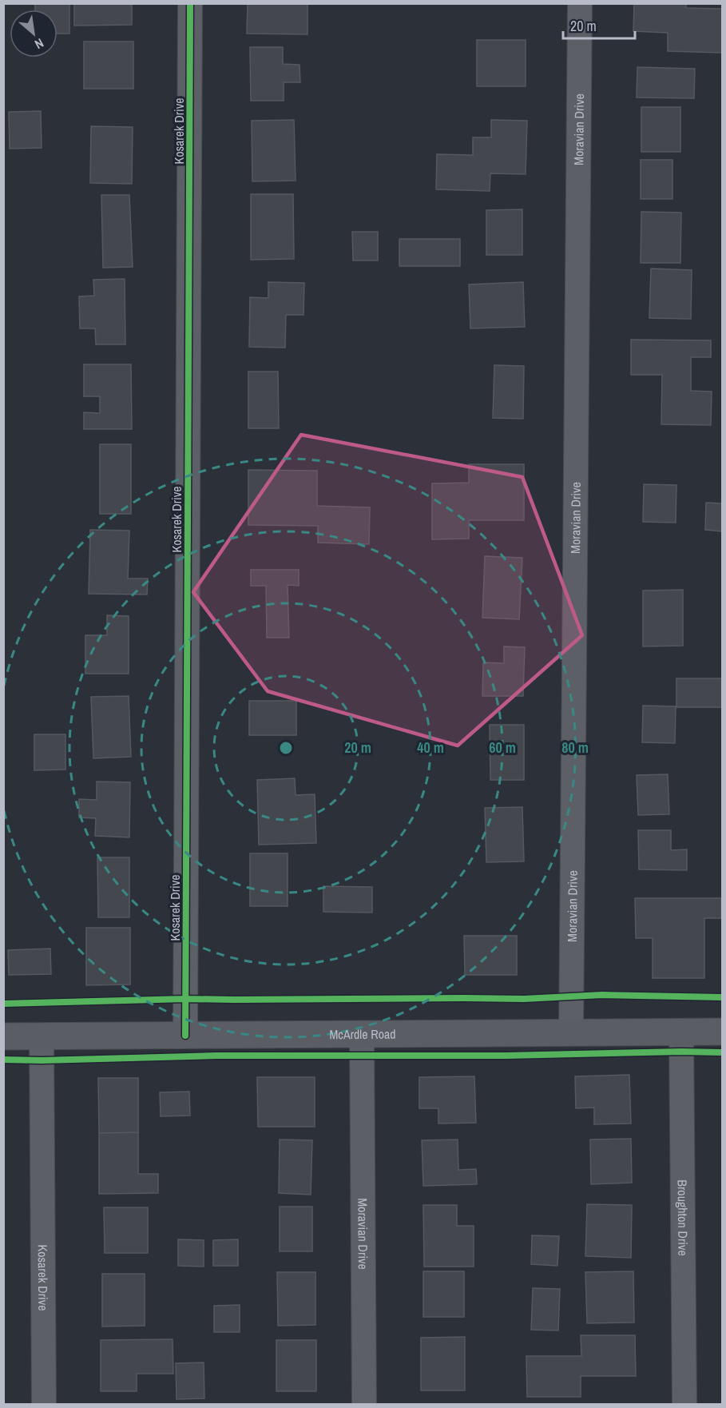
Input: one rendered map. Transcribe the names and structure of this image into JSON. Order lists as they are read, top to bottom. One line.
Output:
{"streets":{"main road":["McArdle Road"],"street":["Moravian Drive","Kosarek Drive","Broughton Drive"]},"crossings":[["Moravian Drive","McArdle Road"],["Kosarek Drive","McArdle Road"],["McArdle Road","Broughton Drive"]],"scale_bar":"20 m","north":"bottom right","rings":["20 m","40 m","60 m","80 m"]}
